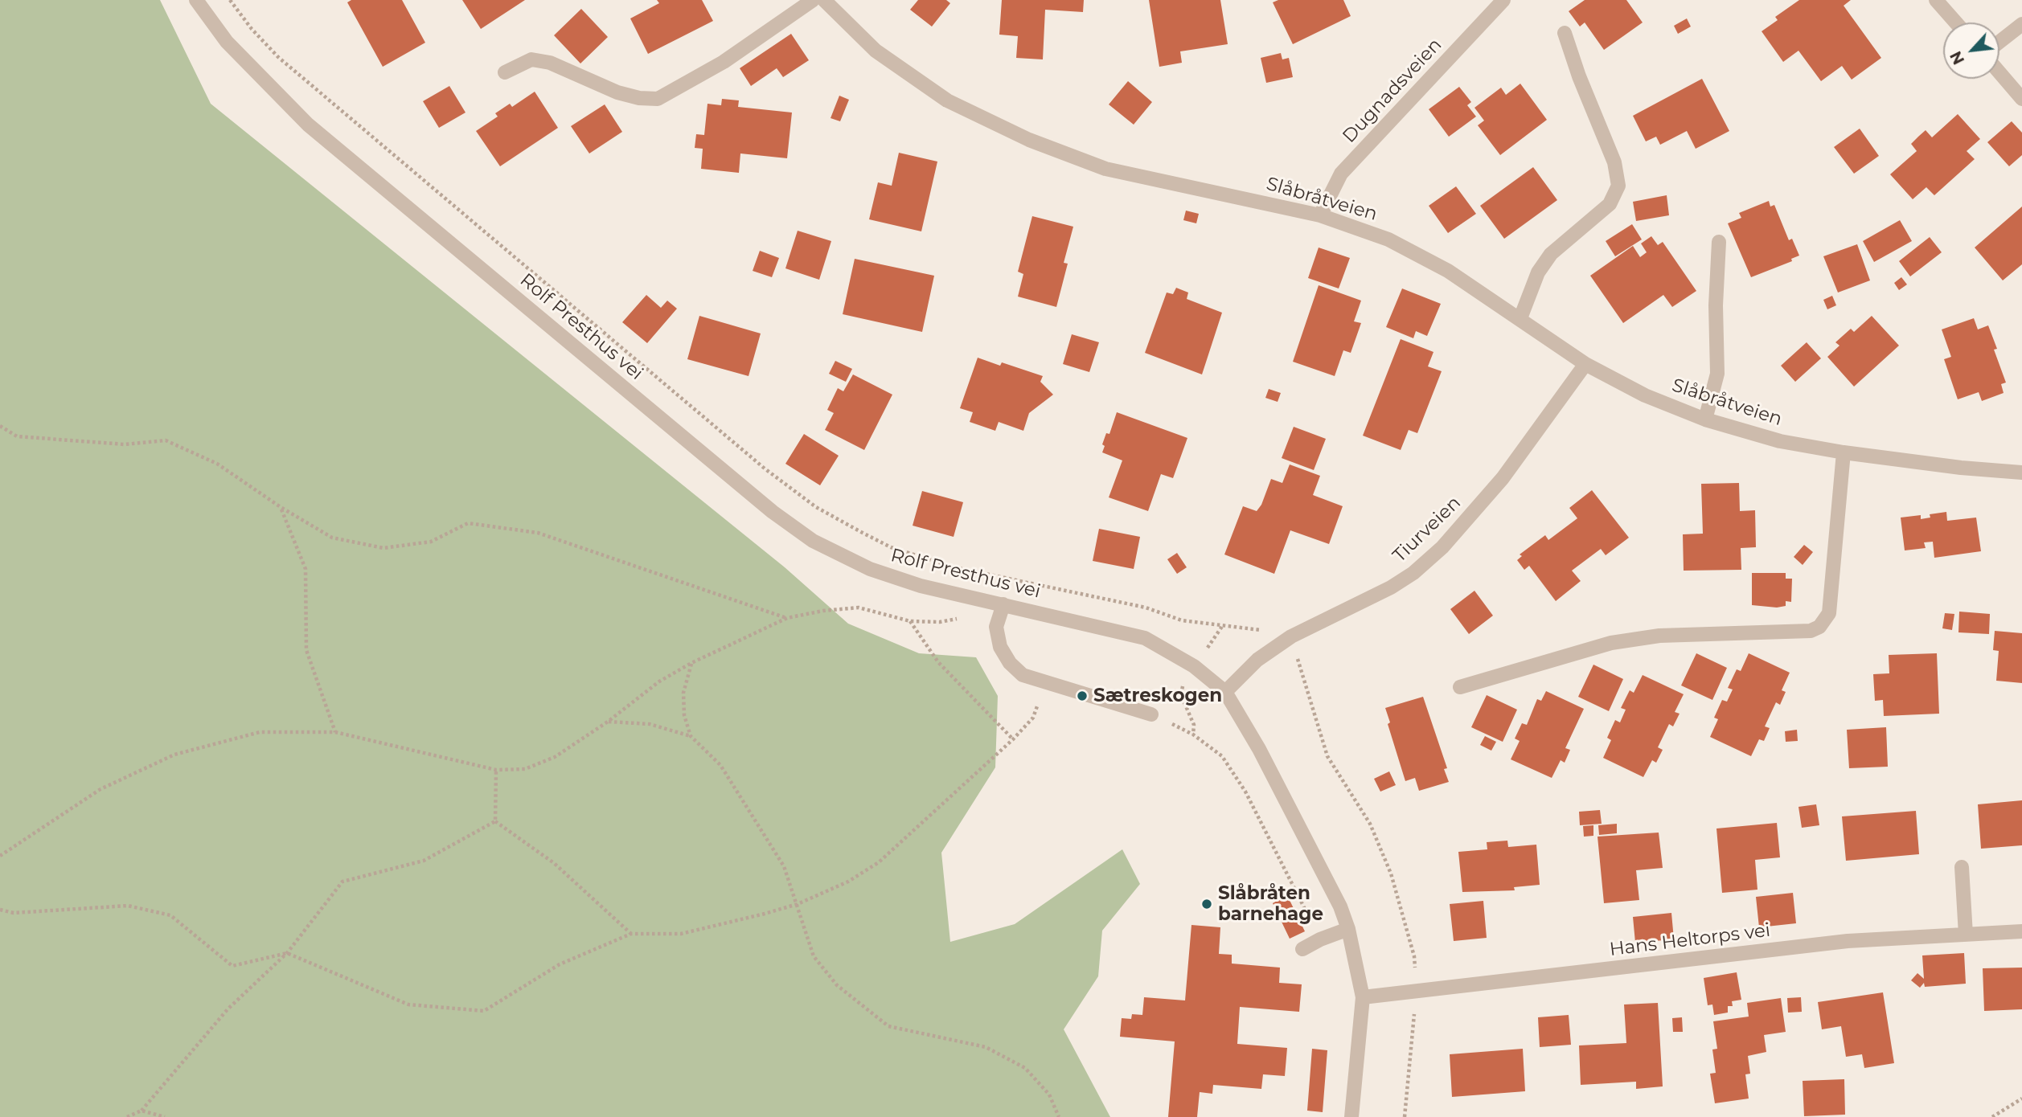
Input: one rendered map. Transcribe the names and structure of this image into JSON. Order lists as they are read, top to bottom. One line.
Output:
{"streets":{"street":["Dugnadsveien","Slåbråtveien","Rolf Presthus vei","Tiurveien","Hans Heltorps vei"]},"crossings":[["Dugnadsveien","Slåbråtveien"],["Slåbråtveien","Tiurveien"],["Rolf Presthus vei","Tiurveien"],["Rolf Presthus vei","Hans Heltorps vei"]],"places":["Sætreskogen","Slåbråten barnehage"],"north":"bottom left"}
